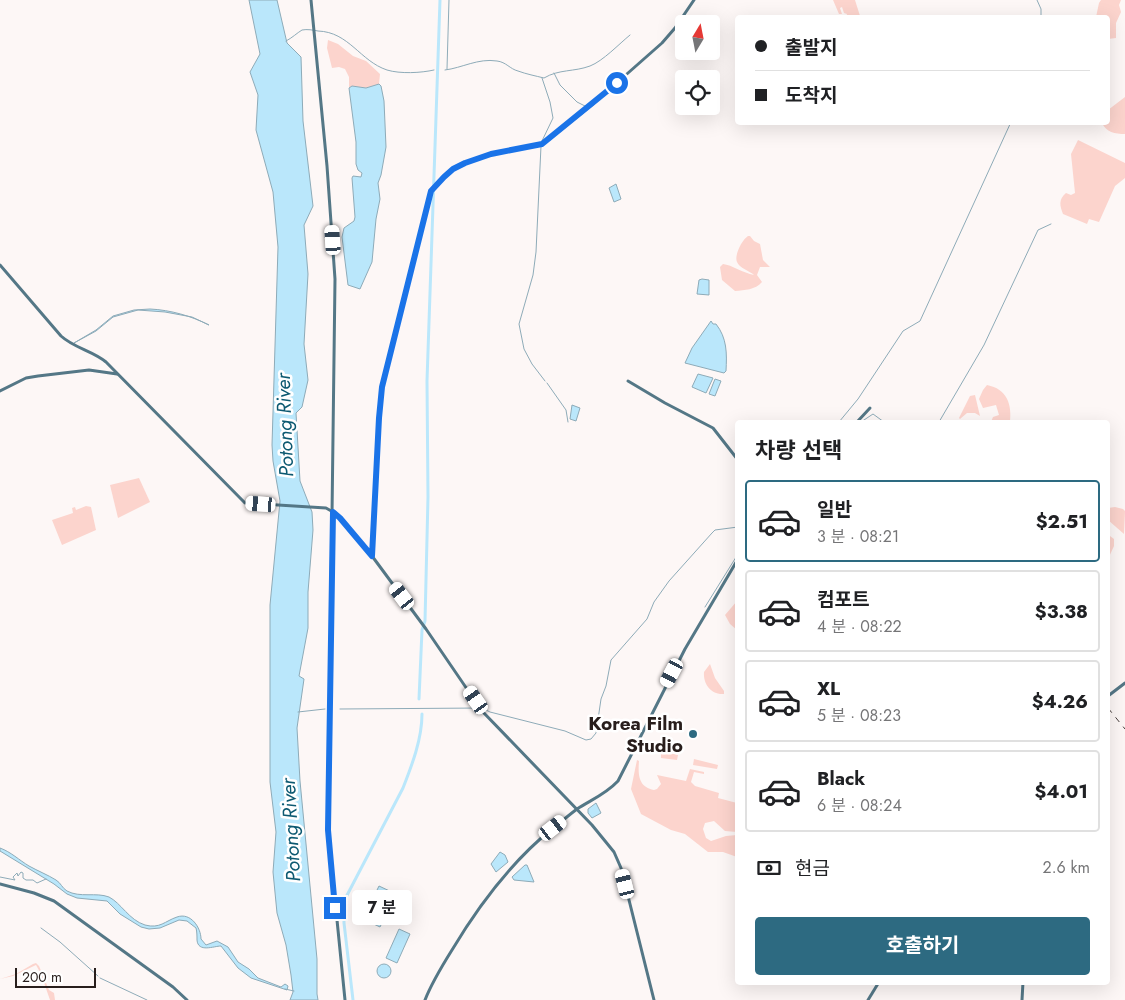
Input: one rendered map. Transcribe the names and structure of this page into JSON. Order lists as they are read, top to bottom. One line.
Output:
{"water":["Potong River"],"places":["Korea Film Studio"],"scale_bar":"200 m","north":"top","page":{"banner":["출발지","도착지"],"heading":"차량 선택","list":[{"name":"일반","note":"3 분 · 08:21","value":"$2.51"},{"name":"컴포트","note":"4 분 · 08:22","value":"$3.38"},{"name":"XL","note":"5 분 · 08:23","value":"$4.26"},{"name":"Black","note":"6 분 · 08:24","value":"$4.01"}],"pay":["현금","2.6 km"],"bubble":"7 분","buttons":"호출하기","scale":"200 m"}}
